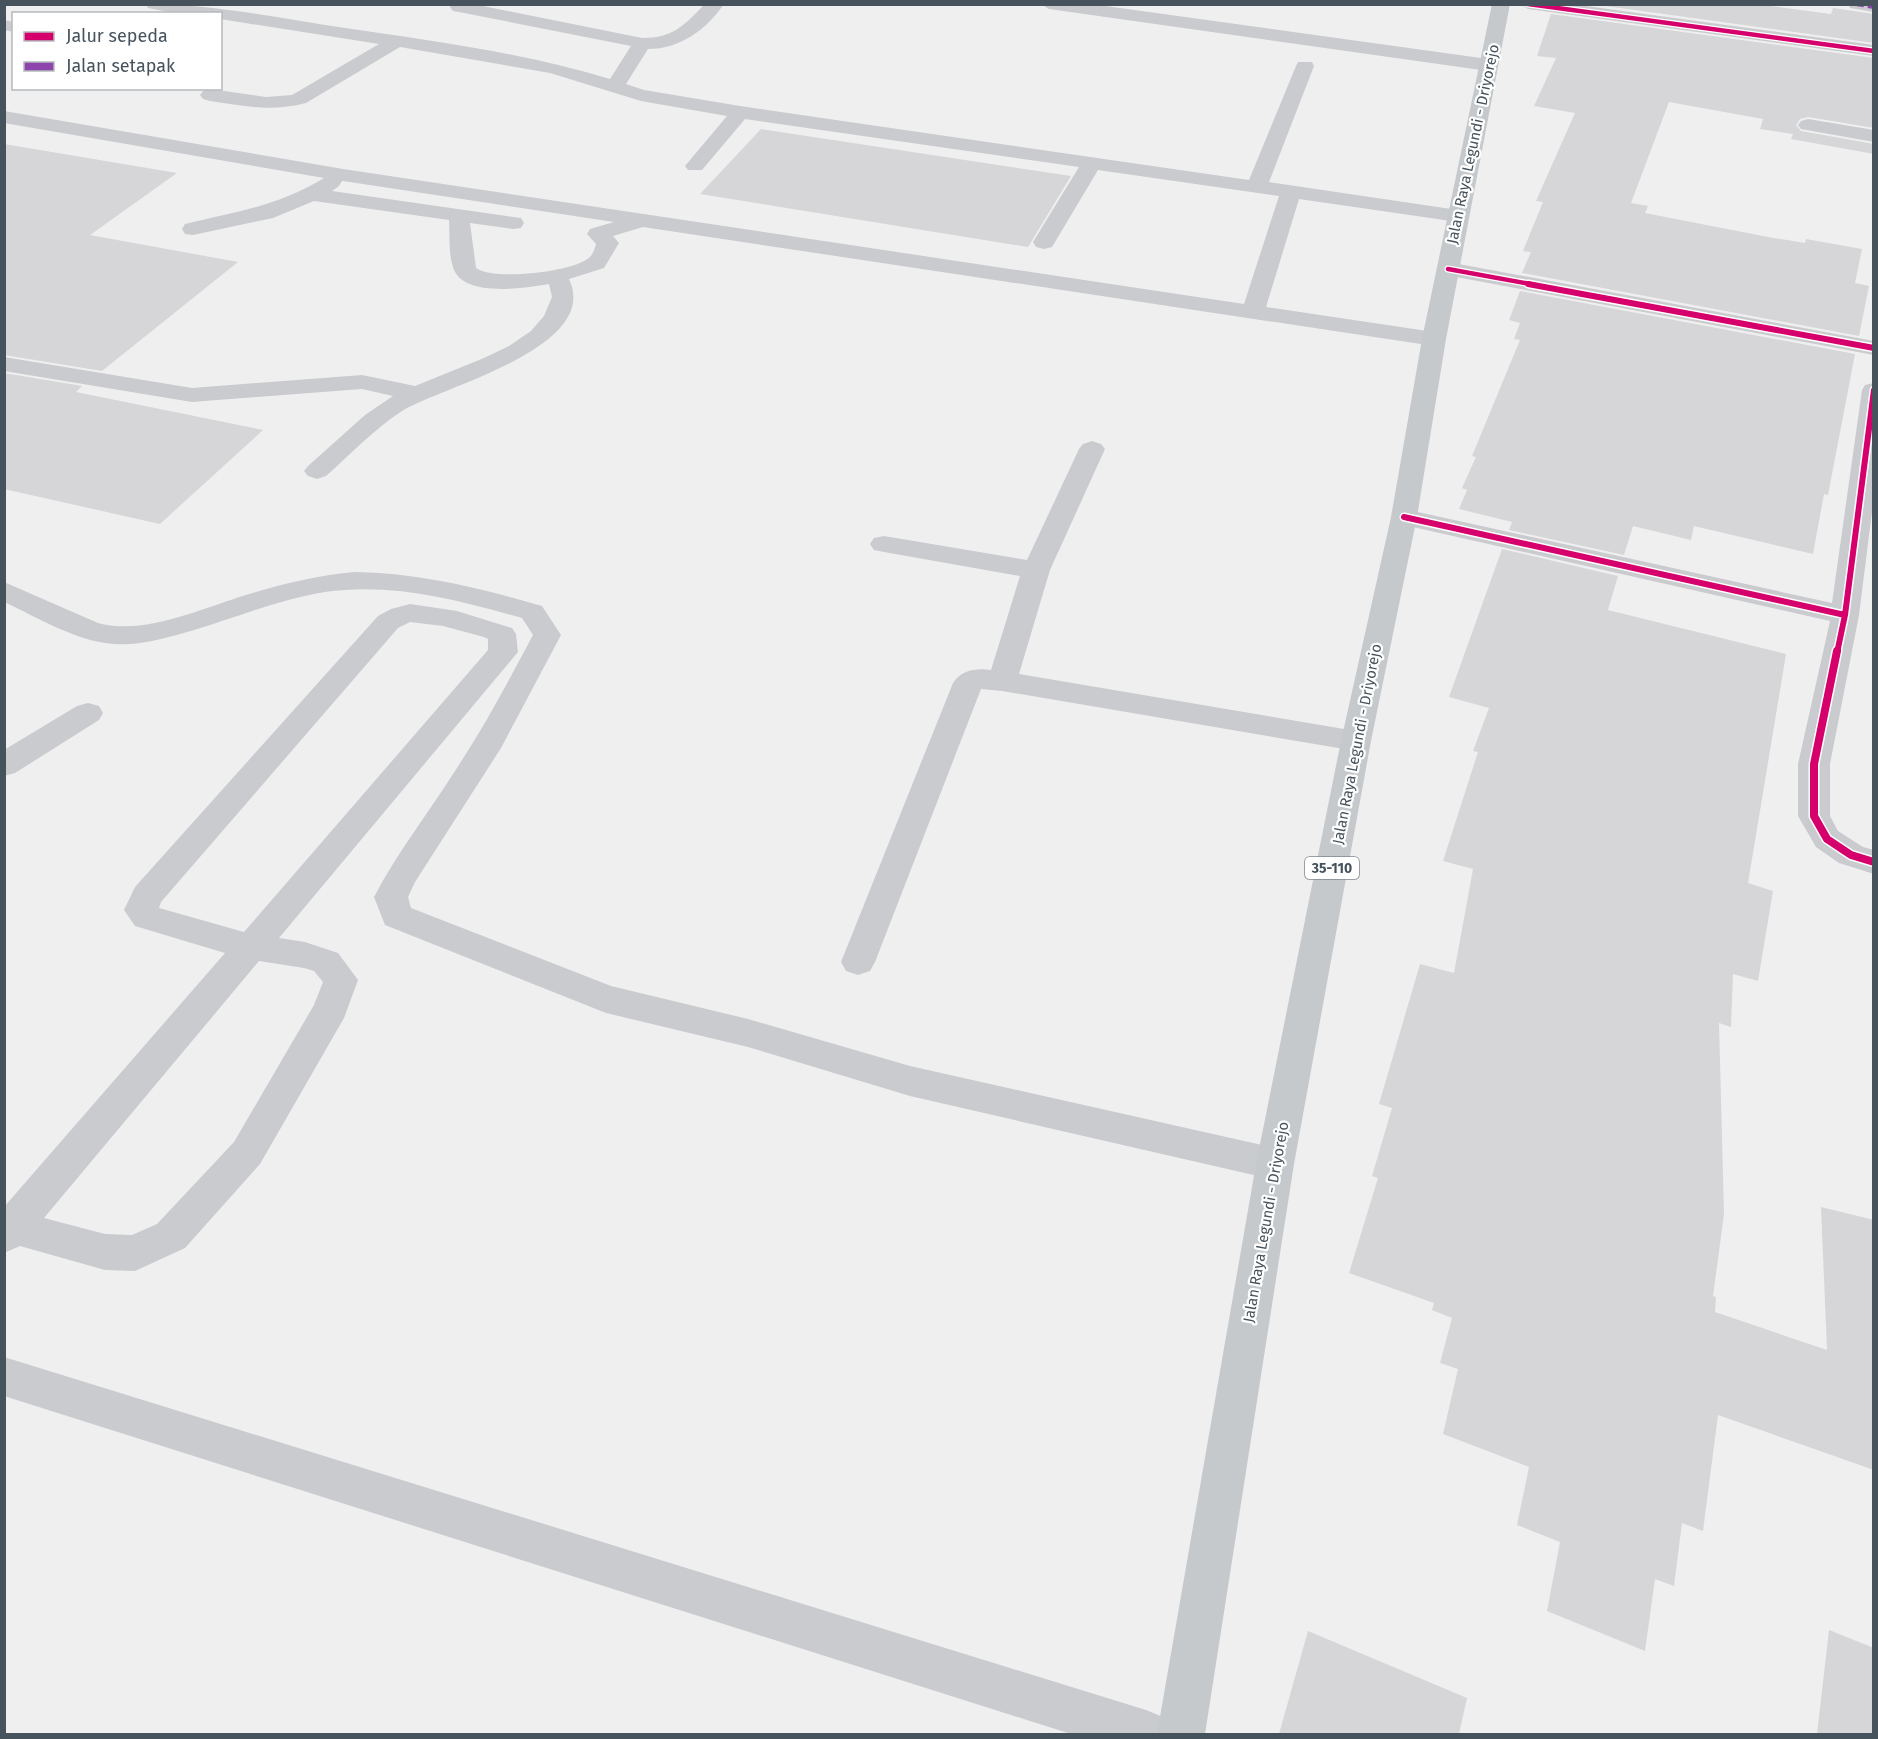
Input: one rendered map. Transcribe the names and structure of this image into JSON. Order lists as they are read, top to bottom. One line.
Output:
{"streets":{"main road":["Jalan Raya Legundi - Driyorejo","35-110"]},"legend":["Jalur sepeda","Jalan setapak"]}
